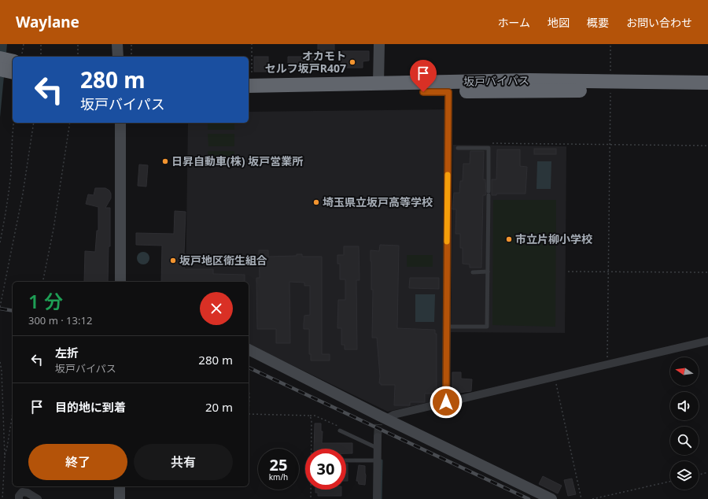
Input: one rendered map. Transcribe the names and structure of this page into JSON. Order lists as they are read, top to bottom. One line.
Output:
{"streets":{"highway":["坂戸バイパス"]},"places":["オカモト セルフ坂戸R407","日昇自動車(株) 坂戸営業所","埼玉県立坂戸高等学校","市立片柳小学校","坂戸地区衛生組合"],"north":"left","page":{"header":"Waylane","nav":["ホーム","地図","概要","お問い合わせ"],"turn":["280 m","坂戸バイパス"],"heading":["1 分","300 m · 13:12"],"list":[{"name":"左折","note":"坂戸バイパス","value":"280 m"},{"name":"目的地に到着","value":"20 m"}],"buttons":["終了","共有"],"speed":"25 km/h","limit":"30"}}
